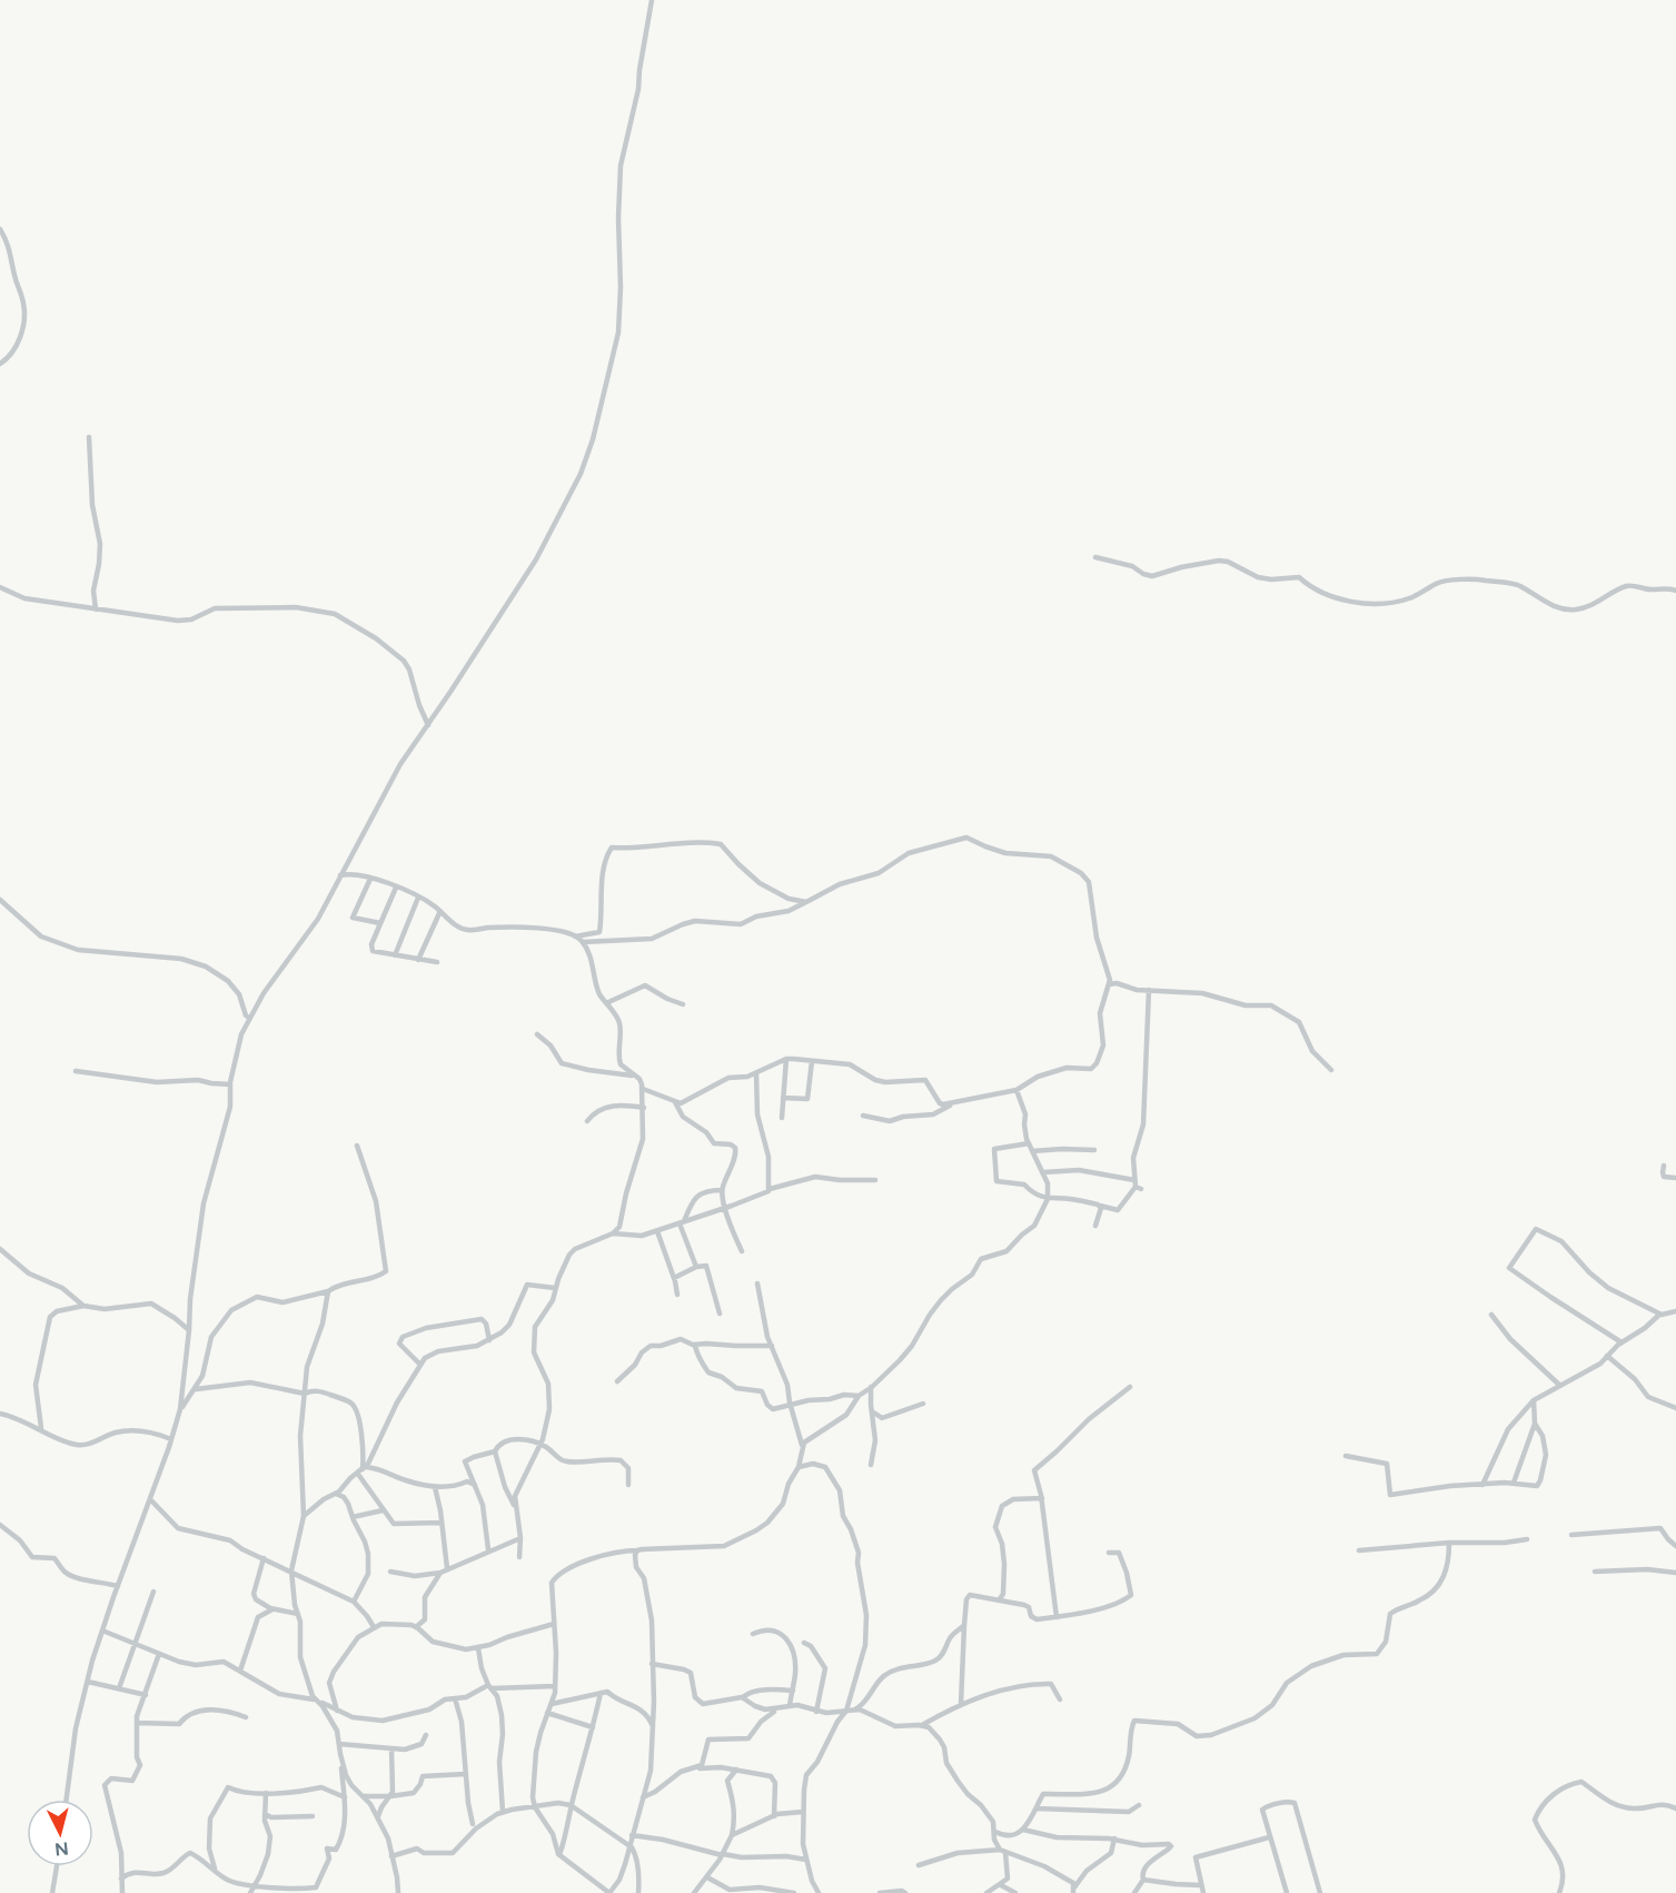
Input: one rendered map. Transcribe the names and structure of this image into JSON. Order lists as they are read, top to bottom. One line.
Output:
{"north":"bottom"}
